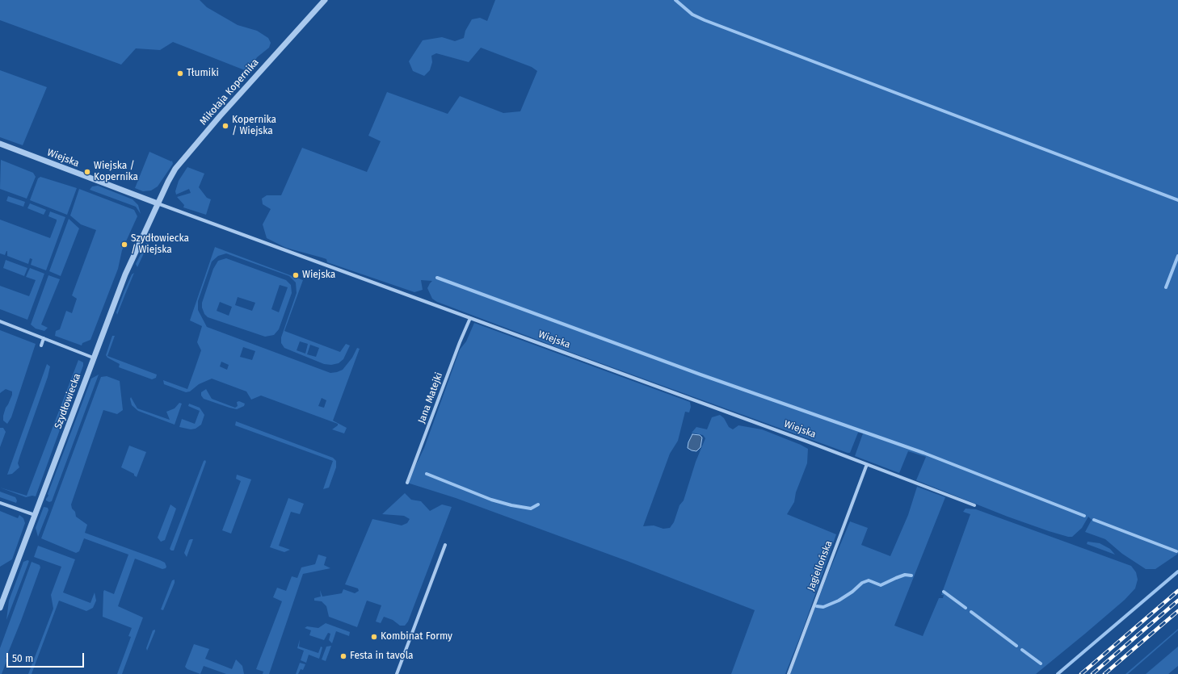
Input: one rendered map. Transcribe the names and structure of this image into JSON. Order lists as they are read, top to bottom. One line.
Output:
{"streets":{"street":["Mikołaja Kopernika","Wiejska","Jana Matejki","Szydłowiecka","Jagiellońska"]},"crossings":[["Mikołaja Kopernika","Wiejska"],["Mikołaja Kopernika","Szydłowiecka"],["Wiejska","Jana Matejki"],["Wiejska","Szydłowiecka"],["Wiejska","Jagiellońska"]],"places":["Tłumiki","Kopernika / Wiejska","Wiejska / Kopernika","Szydłowiecka / Wiejska","Wiejska","Kombinat Formy","Festa in tavola"],"scale_bar":"50 m"}
